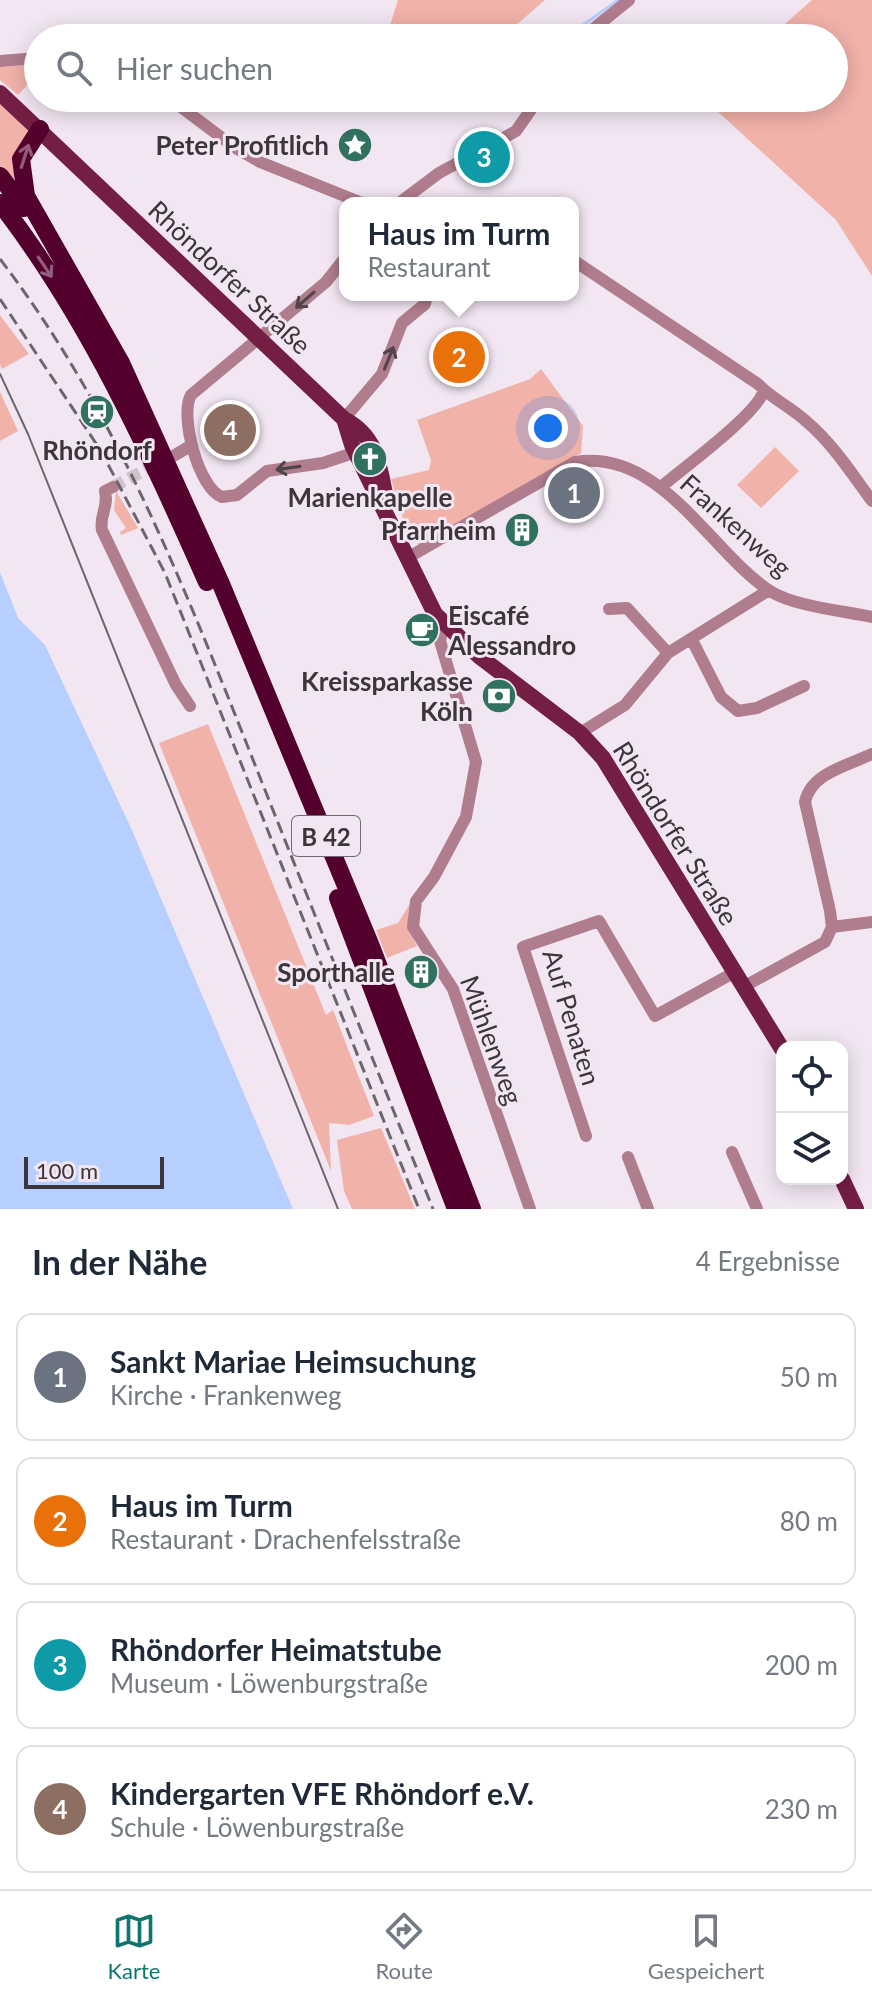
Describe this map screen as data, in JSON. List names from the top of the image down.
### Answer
{
  "streets": {
    "highway": ["B 42"],
    "main road": ["Rhöndorfer Straße"],
    "street": ["Frankenweg", "Auf Penaten", "Mühlenweg"]
  },
  "crossings": [
    ["Rhöndorfer Straße", "Frankenweg"],
    ["Rhöndorfer Straße", "B 42"],
    ["Rhöndorfer Straße", "Auf Penaten"],
    ["Rhöndorfer Straße", "Mühlenweg"]
  ],
  "places": {
    "place": ["Peter Profitlich"],
    "station": ["Rhöndorf"],
    "church": ["Marienkapelle"],
    "building": ["Pfarrheim", "Sporthalle"],
    "cafe": ["Eiscafé Alessandro"],
    "bank": ["Kreissparkasse Köln"]
  },
  "scale_bar": "100 m",
  "page": {
    "search": "Hier suchen",
    "pins": [
      "3",
      "2",
      "4",
      "1"
    ],
    "popup": ["Haus im Turm", "Restaurant"],
    "scale": "100 m",
    "heading": ["In der Nähe", "4 Ergebnisse"],
    "list": [
      {
        "mark": "1",
        "name": "Sankt Mariae Heimsuchung",
        "note": "Kirche · Frankenweg",
        "value": "50 m"
      },
      {
        "mark": "2",
        "name": "Haus im Turm",
        "note": "Restaurant · Drachenfelsstraße",
        "value": "80 m"
      },
      {
        "mark": "3",
        "name": "Rhöndorfer Heimatstube",
        "note": "Museum · Löwenburgstraße",
        "value": "200 m"
      },
      {
        "mark": "4",
        "name": "Kindergarten VFE Rhöndorf e.V.",
        "note": "Schule · Löwenburgstraße",
        "value": "230 m"
      }
    ],
    "nav": ["Karte", "Route", "Gespeichert"]
  }
}
